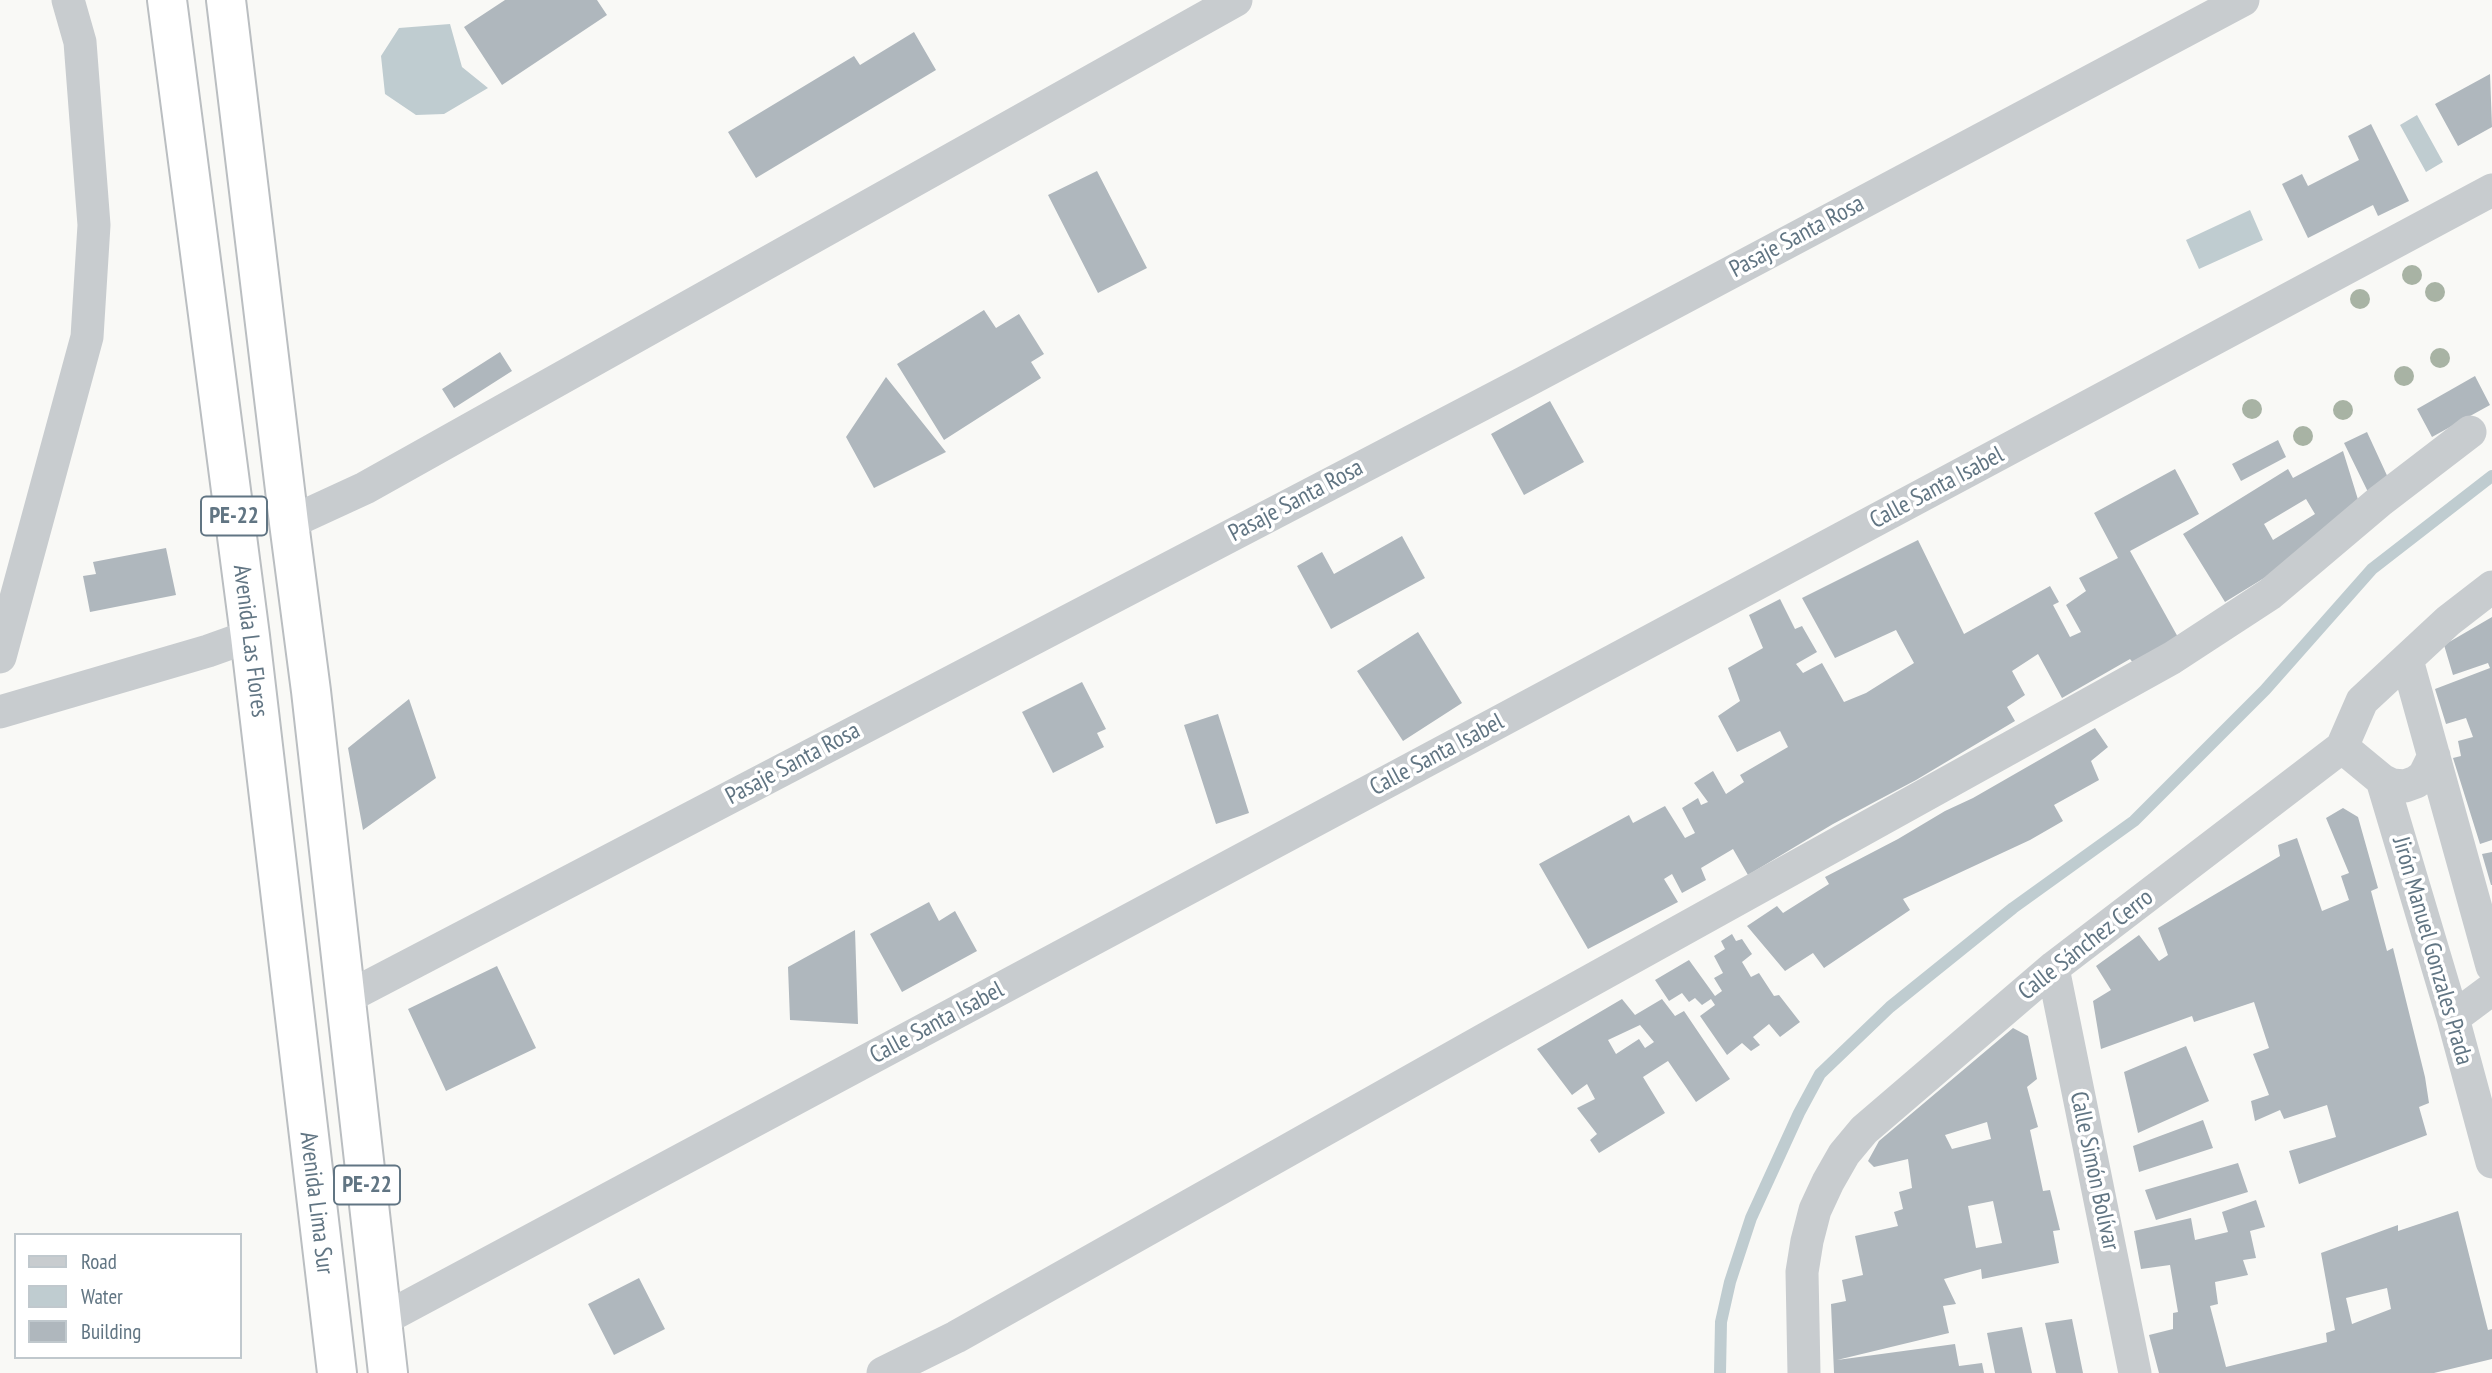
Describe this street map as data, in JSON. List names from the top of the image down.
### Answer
{
  "streets": {
    "highway": ["PE-22", "Avenida Las Flores", "Avenida Lima Sur"],
    "street": [
      "Pasaje Santa Rosa",
      "Calle Santa Isabel",
      "Calle Sánchez Cerro",
      "Jirón Manuel Gonzales Prada",
      "Calle Simón Bolívar"
    ]
  },
  "crossings": [
    ["Pasaje Santa Rosa", "PE-22"],
    ["Calle Santa Isabel", "PE-22"],
    ["Avenida Las Flores", "Avenida Lima Sur"],
    ["Calle Sánchez Cerro", "Calle Simón Bolívar"]
  ],
  "legend": ["Road", "Water", "Building"]
}
